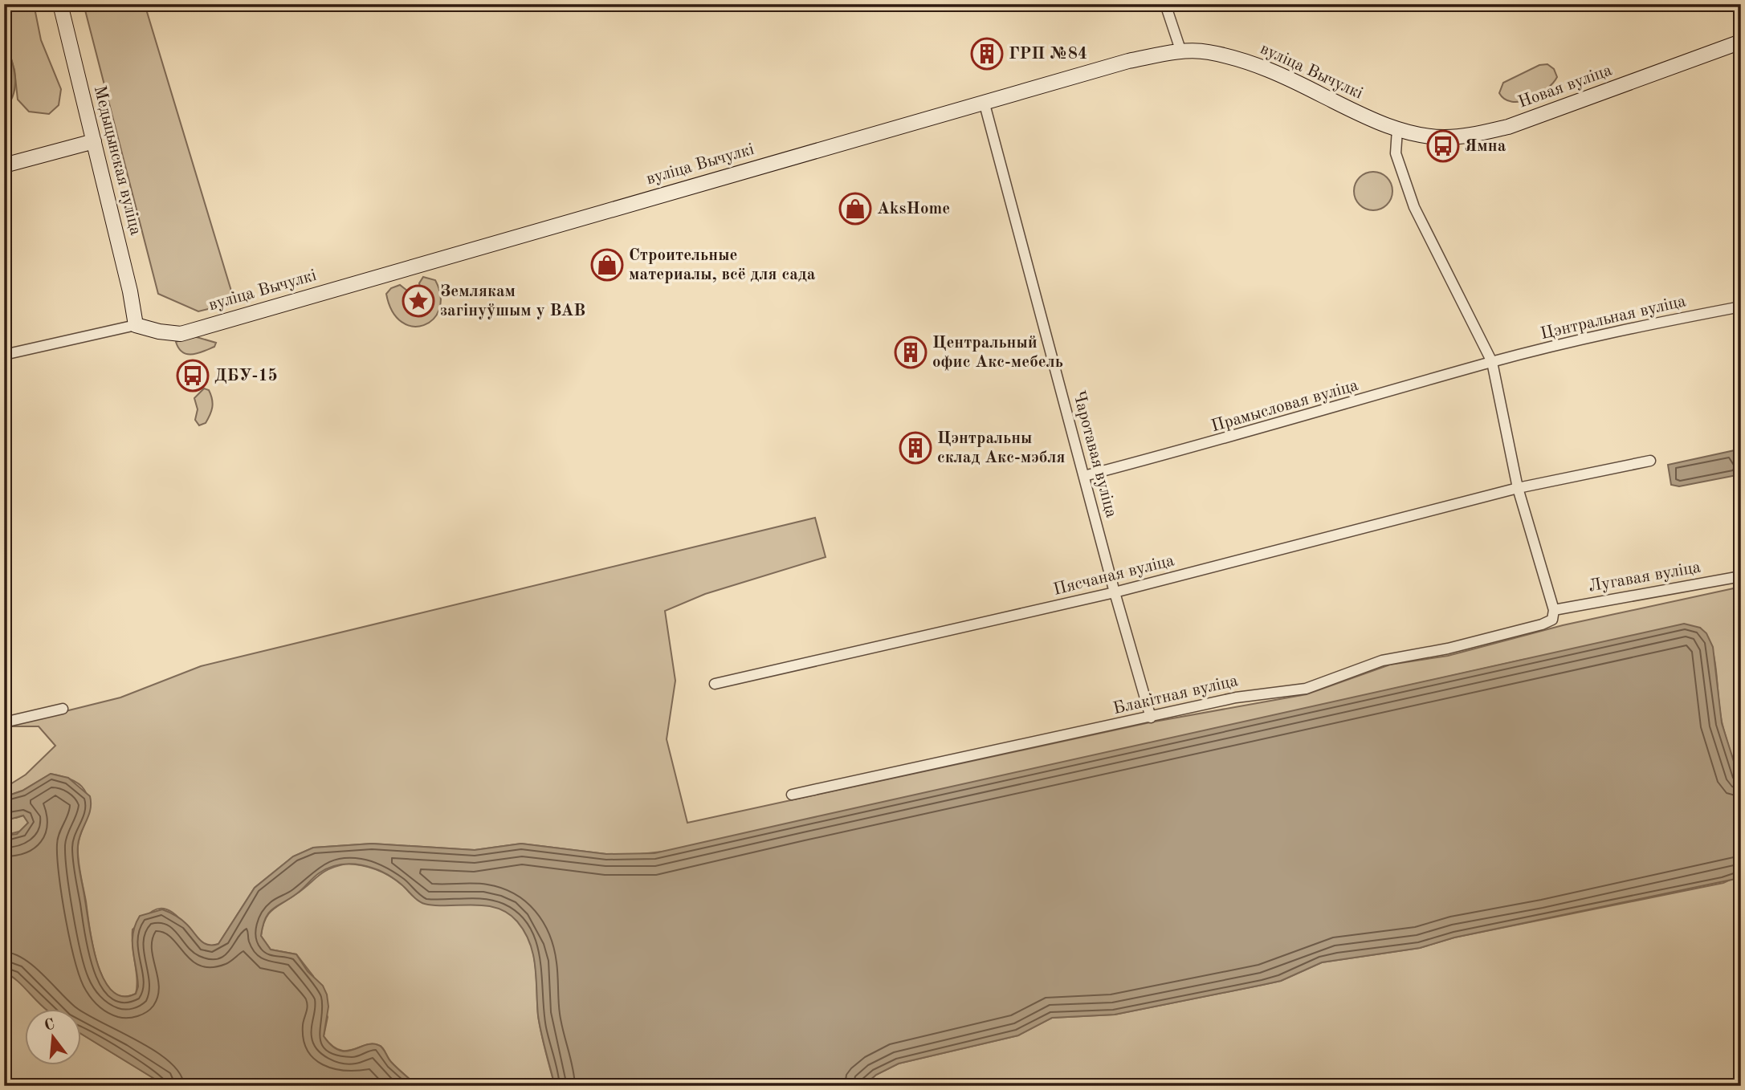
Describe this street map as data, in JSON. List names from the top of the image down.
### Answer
{
  "streets": {
    "street": [
      "вуліца Вычулкі",
      "Новая вуліца",
      "Медыцынская вуліца",
      "Цэнтральная вуліца",
      "Прамысловая вуліца",
      "Чаротавая вуліца",
      "Пясчаная вуліца",
      "Лугавая вуліца",
      "Блакітная вуліца"
    ]
  },
  "crossings": [
    ["вуліца Вычулкі", "Новая вуліца"],
    ["вуліца Вычулкі", "Медыцынская вуліца"],
    ["вуліца Вычулкі", "Чаротавая вуліца"],
    ["Цэнтральная вуліца", "Прамысловая вуліца"],
    ["Прамысловая вуліца", "Чаротавая вуліца"],
    ["Чаротавая вуліца", "Пясчаная вуліца"],
    ["Чаротавая вуліца", "Блакітная вуліца"],
    ["Лугавая вуліца", "Блакітная вуліца"]
  ],
  "places": {
    "building": ["ГРП №84", "Центральный офис Акс-мебель", "Цэнтральны склад Акс-мэбля"],
    "bus stop": ["Ямна", "ДБУ-15"],
    "shop": ["AksHome", "Строительные материалы, всё для сада"],
    "place": ["Землякам загінуўшым у ВАВ"]
  },
  "north": "top"
}
